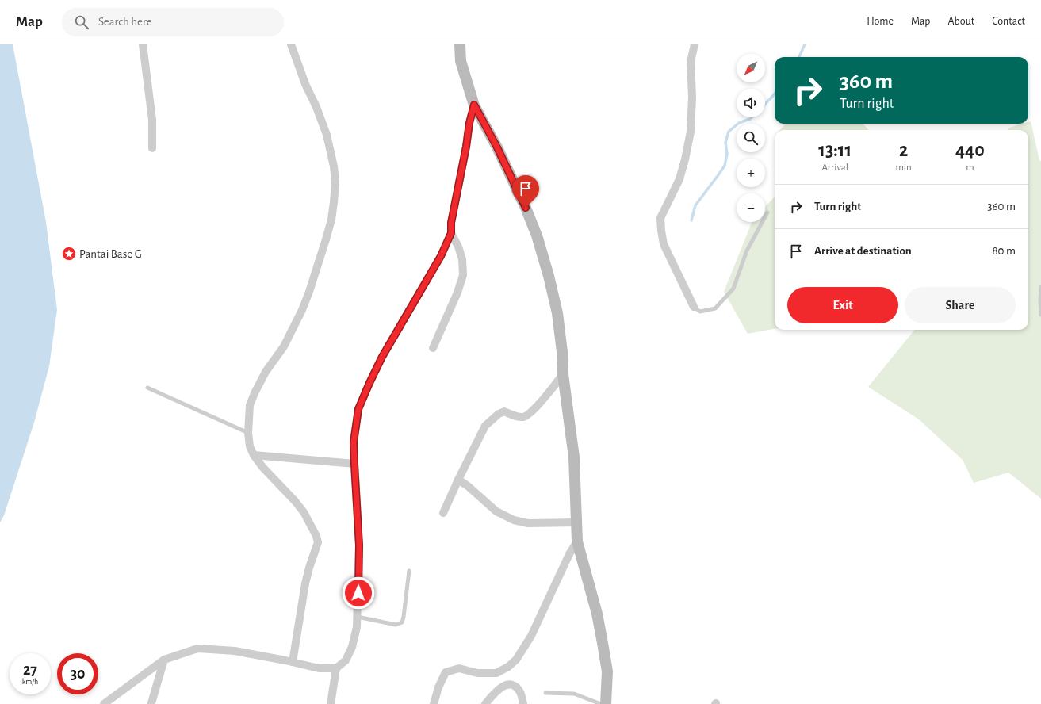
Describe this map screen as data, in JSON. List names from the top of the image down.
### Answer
{
  "places": {
    "place": ["Pantai Base G"]
  },
  "north": "bottom left",
  "page": {
    "header": "Map",
    "search": "Search here",
    "nav": [
      "Home",
      "Map",
      "About",
      "Contact"
    ],
    "map_buttons": ["+", "−"],
    "turn": ["360 m", "Turn right"],
    "eta": [
      "13:11",
      "Arrival",
      "2",
      "min",
      "440",
      "m"
    ],
    "list": [
      {
        "name": "Turn right",
        "value": "360 m"
      },
      {
        "name": "Arrive at destination",
        "value": "80 m"
      }
    ],
    "buttons": ["Exit", "Share"],
    "speed": "27 km/h",
    "limit": "30"
  }
}
